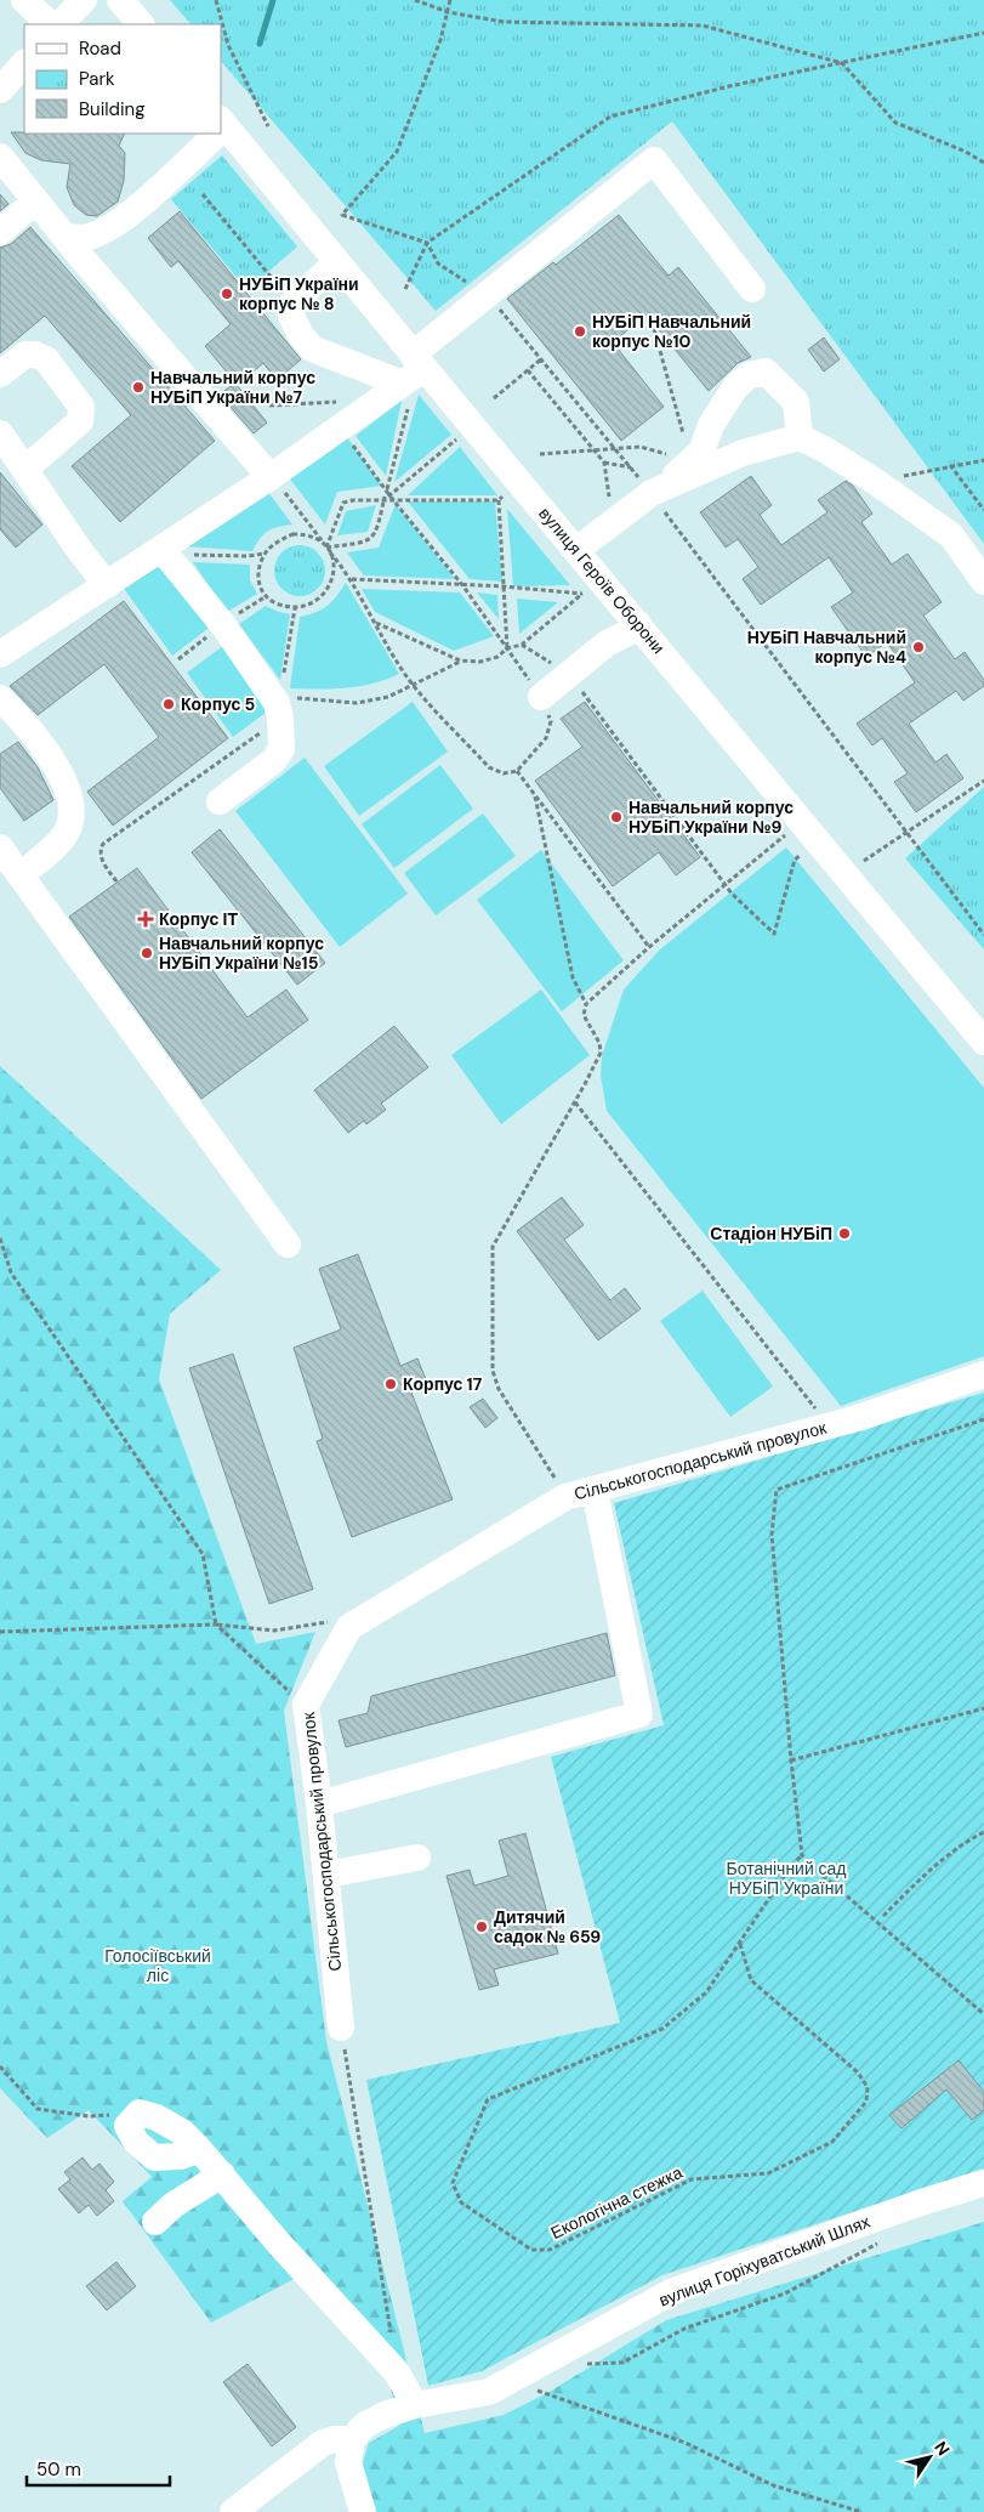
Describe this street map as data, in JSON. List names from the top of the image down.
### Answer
{
  "streets": {
    "street": ["вулиця Героїв Оборони", "Сільськогосподарський провулок", "вулиця Горіхуватський Шлях"],
    "path": ["Екологічна стежка"]
  },
  "parks": ["Ботанічний сад НУБіП України", "Голосіївський ліс"],
  "places": {
    "other": [
      "НУБіП України корпус № 8",
      "НУБіП Навчальний корпус №10",
      "Навчальний корпус НУБіП України №7",
      "НУБіП Навчальний корпус №4",
      "Корпус 5",
      "Навчальний корпус НУБіП України №9",
      "Навчальний корпус НУБіП України №15",
      "Стадіон НУБіП",
      "Корпус 17",
      "Дитячий садок № 659"
    ],
    "health": ["Корпус ІТ"]
  },
  "legend": ["Road", "Park", "Building"],
  "scale_bar": "50 m",
  "north": "top right"
}
